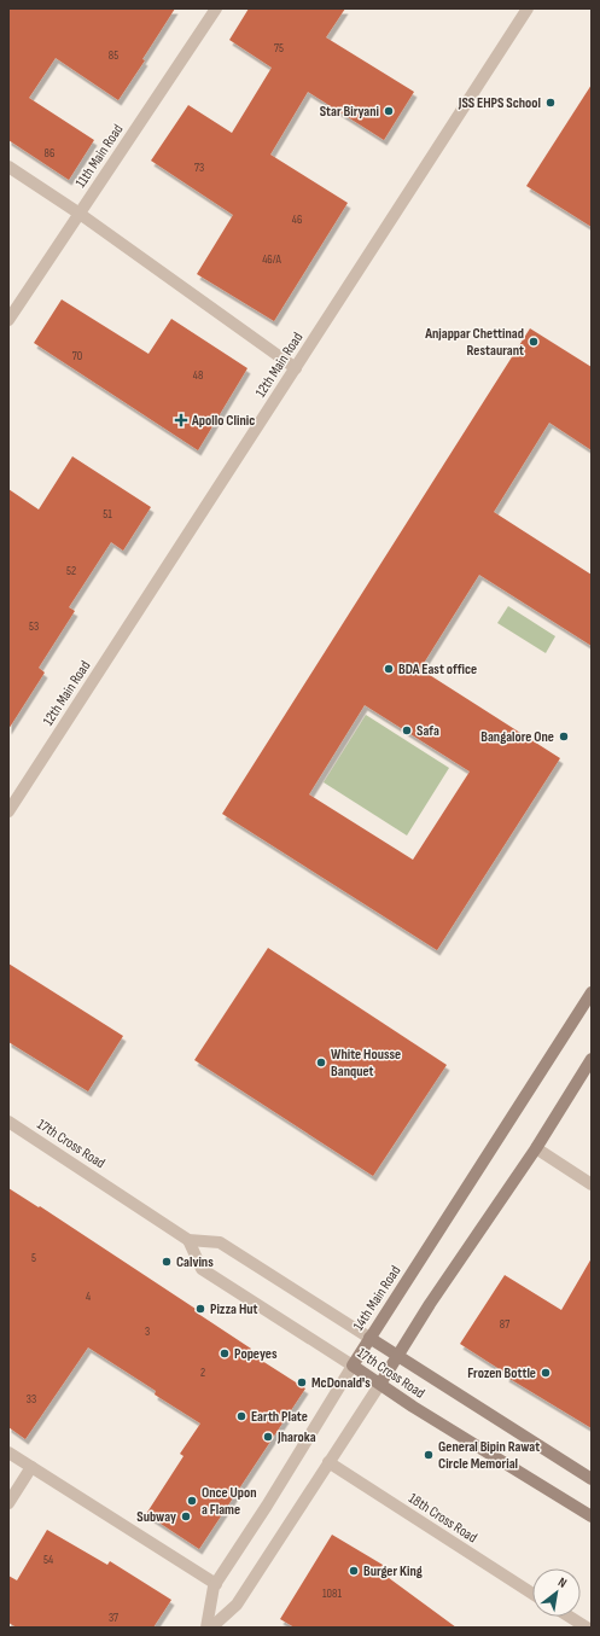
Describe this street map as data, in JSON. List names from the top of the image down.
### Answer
{
  "streets": {
    "main road": ["17th Cross Road", "14th Main Road"],
    "street": ["11th Main Road", "12th Main Road", "18th Cross Road"]
  },
  "crossings": [
    ["17th Cross Road", "14th Main Road"]
  ],
  "places": {
    "other": [
      "JSS EHPS School",
      "Star Biryani",
      "Anjappar Chettinad Restaurant",
      "BDA East office",
      "Safa",
      "Bangalore One",
      "White Housse Banquet",
      "Calvins",
      "Pizza Hut",
      "Popeyes",
      "Frozen Bottle",
      "McDonald's",
      "Earth Plate",
      "Jharoka",
      "General Bipin Rawat Circle Memorial",
      "Once Upon a Flame",
      "Subway",
      "Burger King"
    ],
    "health": ["Apollo Clinic"]
  },
  "house_numbers": [
    "75",
    "85",
    "86",
    "73",
    "46",
    "46/A",
    "70",
    "48",
    "51",
    "52",
    "53",
    "5",
    "4",
    "87",
    "3",
    "2",
    "33",
    "54",
    "1081",
    "37"
  ],
  "north": "top right"
}
